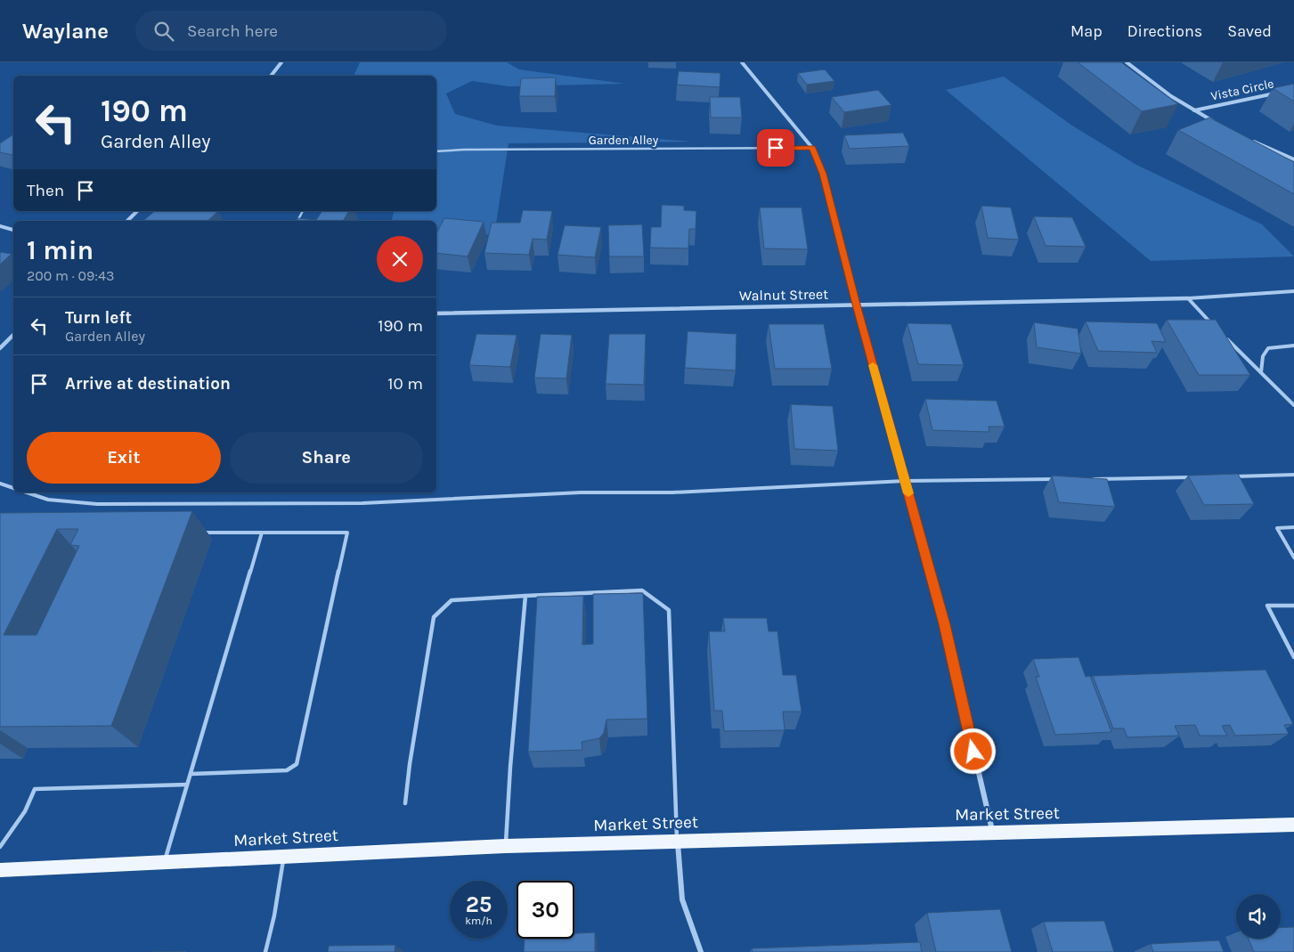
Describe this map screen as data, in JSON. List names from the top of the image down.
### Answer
{
  "streets": {
    "main road": ["Market Street"],
    "street": ["Vista Circle", "Walnut Street"],
    "lane": ["Garden Alley"]
  },
  "page": {
    "header": "Waylane",
    "search": "Search here",
    "nav": ["Map", "Directions", "Saved"],
    "turn": ["190 m", "Garden Alley"],
    "then": "Then",
    "heading": ["1 min", "200 m · 09:43"],
    "list": [
      {
        "name": "Turn left",
        "note": "Garden Alley",
        "value": "190 m"
      },
      {
        "name": "Arrive at destination",
        "value": "10 m"
      }
    ],
    "buttons": ["Exit", "Share"],
    "speed": "25 km/h",
    "limit": "30"
  }
}
